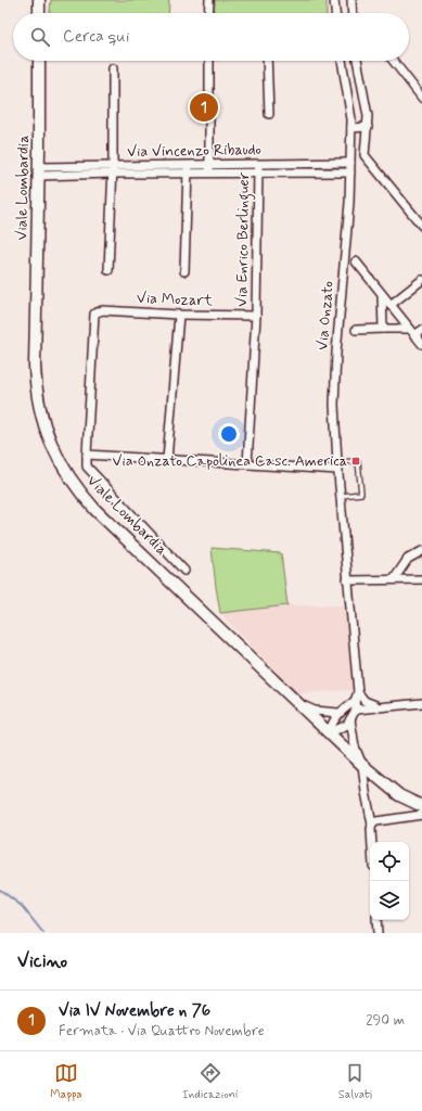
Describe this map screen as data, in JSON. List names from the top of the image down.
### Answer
{
  "streets": {
    "street": [
      "Via Vincenzo Ribaudo",
      "Viale Lombardia",
      "Via Enrico Berlinguer",
      "Via Mozart",
      "Via Onzato"
    ]
  },
  "crossings": [
    ["Via Vincenzo Ribaudo", "Viale Lombardia"],
    ["Via Vincenzo Ribaudo", "Via Enrico Berlinguer"],
    ["Via Vincenzo Ribaudo", "Via Onzato"],
    ["Via Enrico Berlinguer", "Via Mozart"]
  ],
  "places": {
    "transit": ["Via Onzato Capolinea Casc. America"]
  },
  "page": {
    "search": "Cerca qui",
    "pins": "1",
    "heading": "Vicino",
    "list": [
      {
        "mark": "1",
        "name": "Via IV Novembre n 76",
        "note": "Fermata · Via Quattro Novembre",
        "value": "290 m"
      }
    ],
    "nav": ["Mappa", "Indicazioni", "Salvati"]
  }
}
